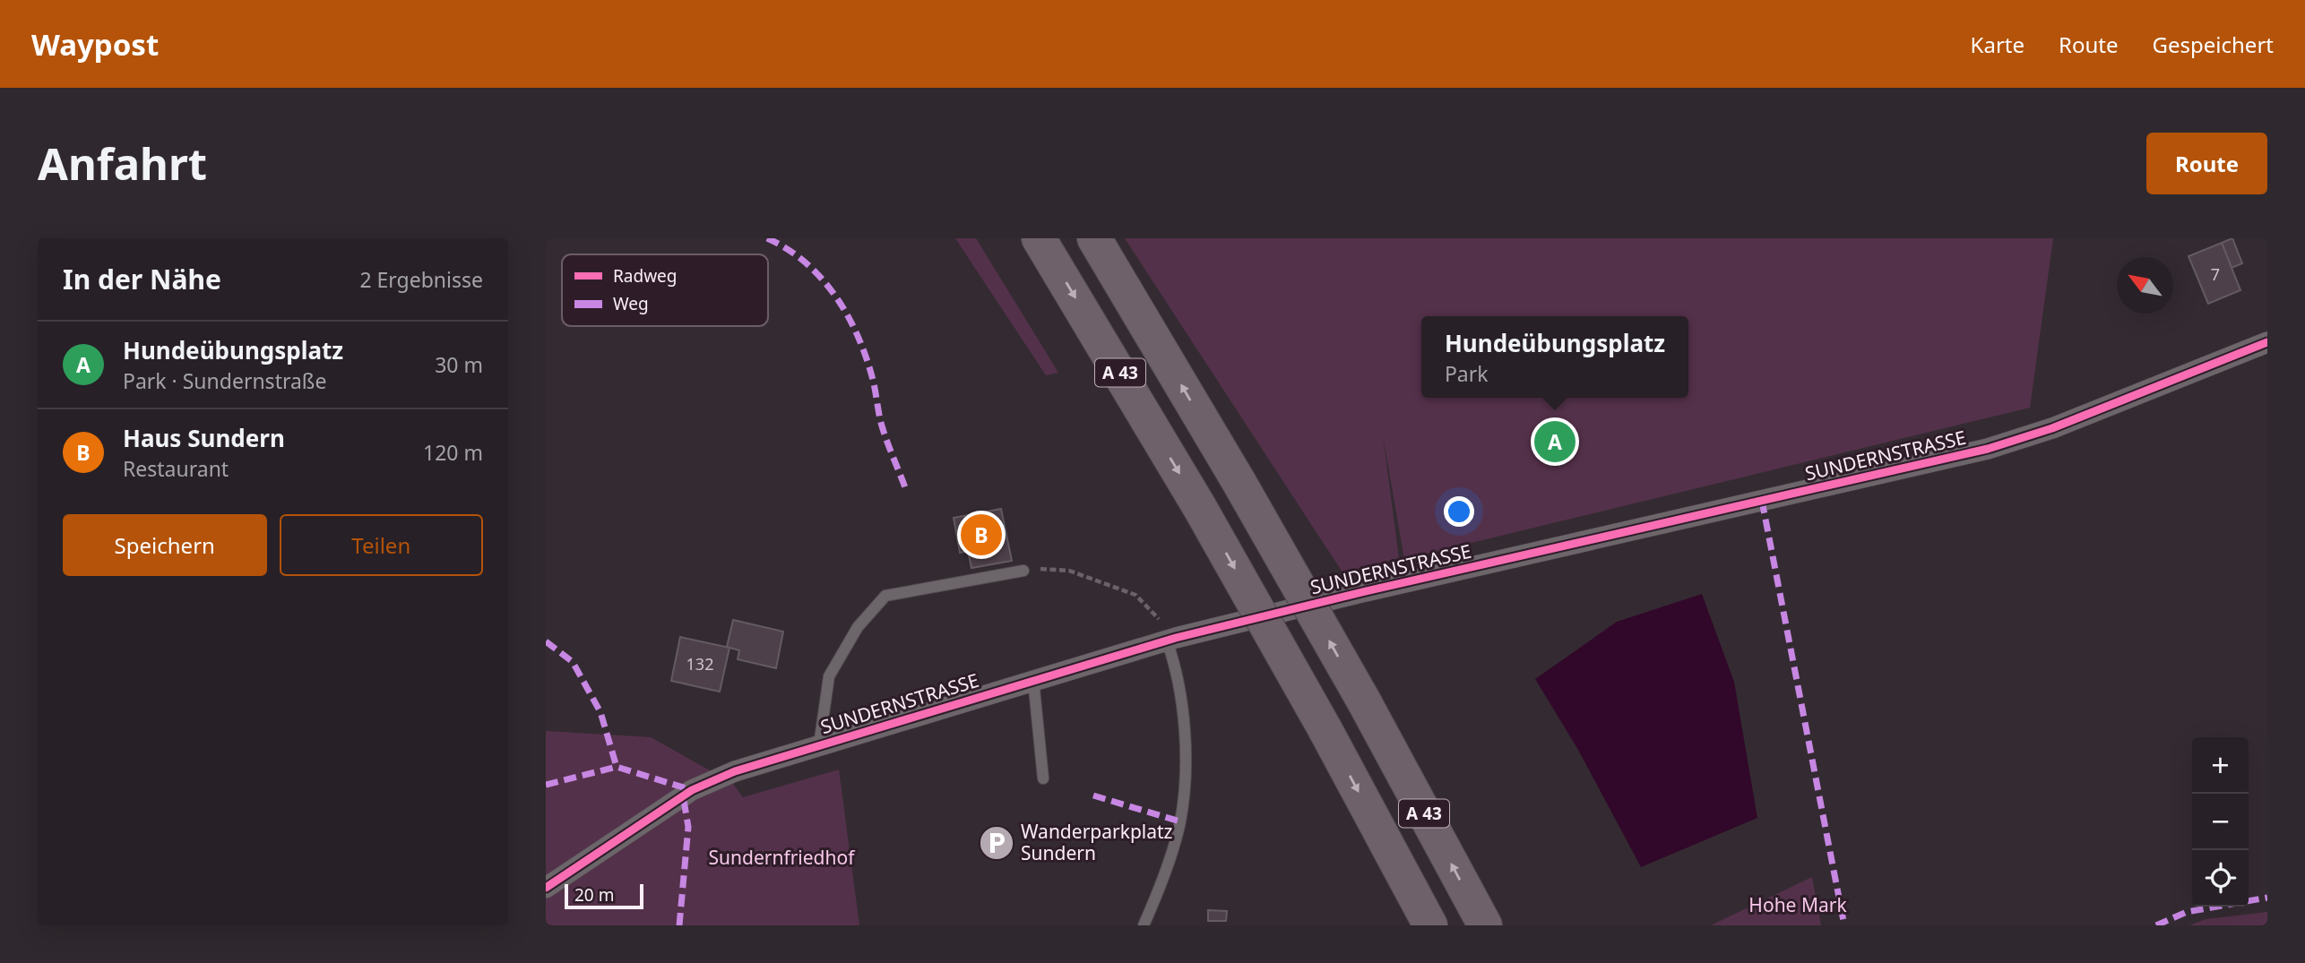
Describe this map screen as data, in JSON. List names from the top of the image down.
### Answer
{
  "streets": {
    "highway": ["A 43"],
    "street": ["SUNDERNSTRASSE"]
  },
  "parks": ["Sundernfriedhof", "Hohe Mark"],
  "places": {
    "parking": ["Wanderparkplatz Sundern"]
  },
  "house_numbers": ["7", "132"],
  "legend": ["Radweg", "Weg"],
  "scale_bar": "20 m",
  "north": "top left",
  "page": {
    "header": "Waypost",
    "nav": ["Karte", "Route", "Gespeichert"],
    "buttons": [
      "Route",
      ["Speichern", "Teilen"]
    ],
    "title": "Anfahrt",
    "heading": ["In der Nähe", "2 Ergebnisse"],
    "popup": ["Hundeübungsplatz", "Park"],
    "list": [
      {
        "mark": "A",
        "name": "Hundeübungsplatz",
        "note": "Park · Sundernstraße",
        "value": "30 m"
      },
      {
        "mark": "B",
        "name": "Haus Sundern",
        "note": "Restaurant",
        "value": "120 m"
      }
    ],
    "pins": ["A", "B"],
    "map_buttons": ["+", "−"],
    "scale": "20 m"
  }
}
